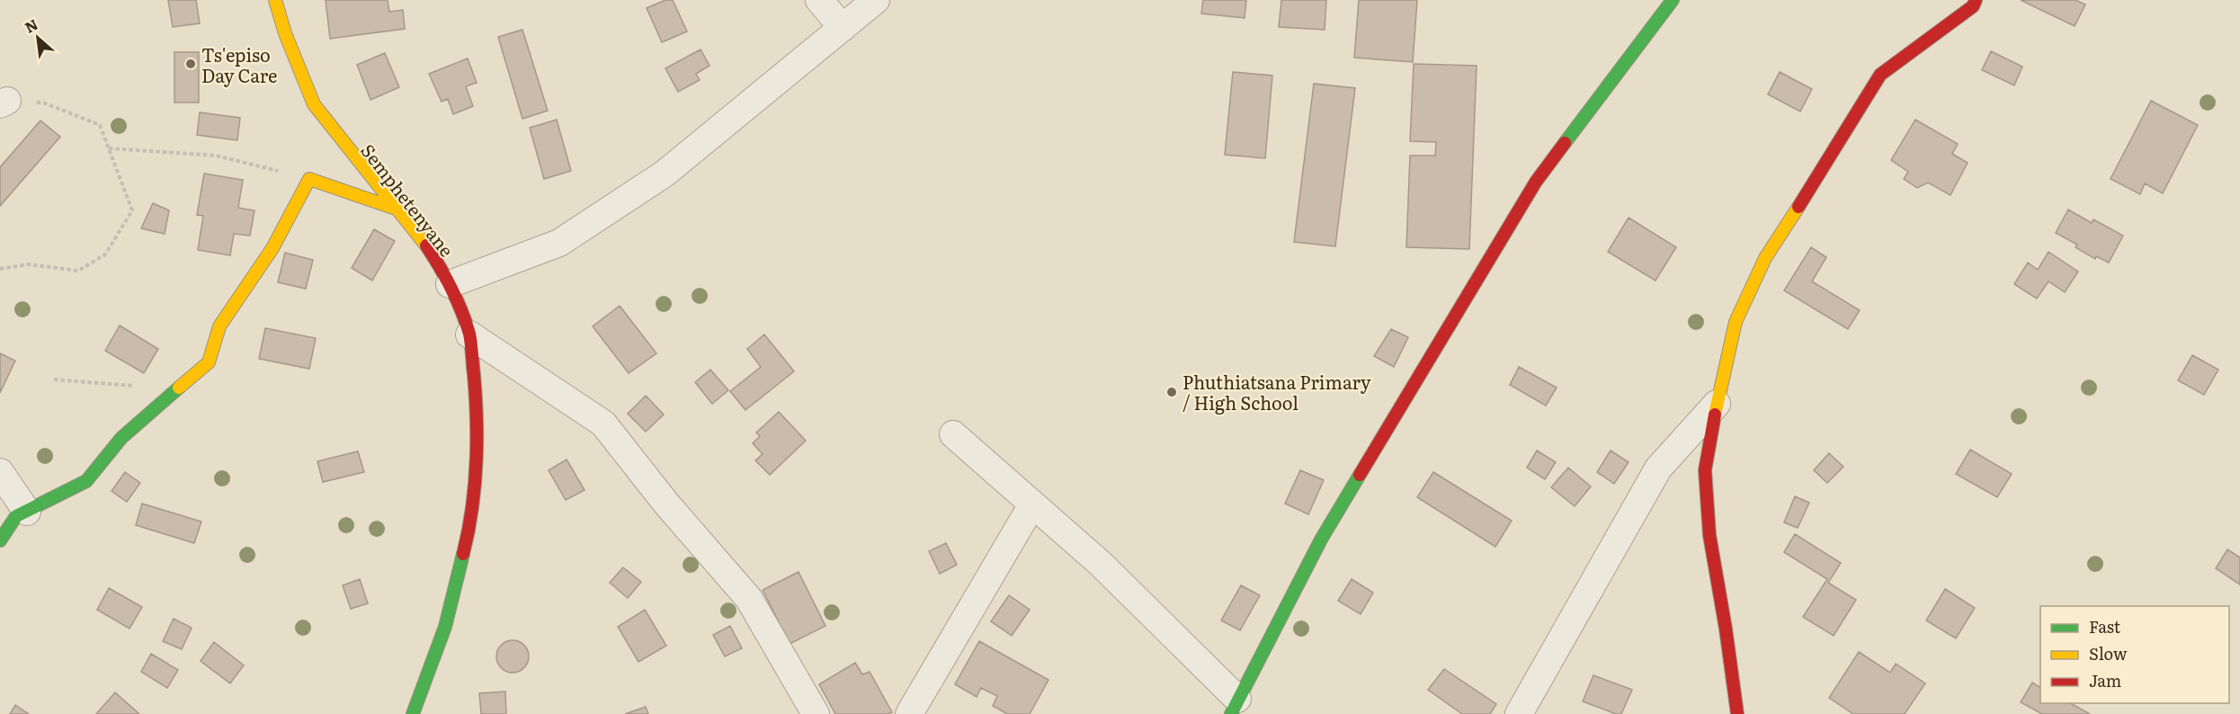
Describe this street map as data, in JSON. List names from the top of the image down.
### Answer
{
  "streets": {
    "street": ["Semphetenyane"]
  },
  "places": ["Ts'episo Day Care", "Phuthiatsana Primary / High School"],
  "legend": ["Fast", "Slow", "Jam"],
  "north": "top left"
}
